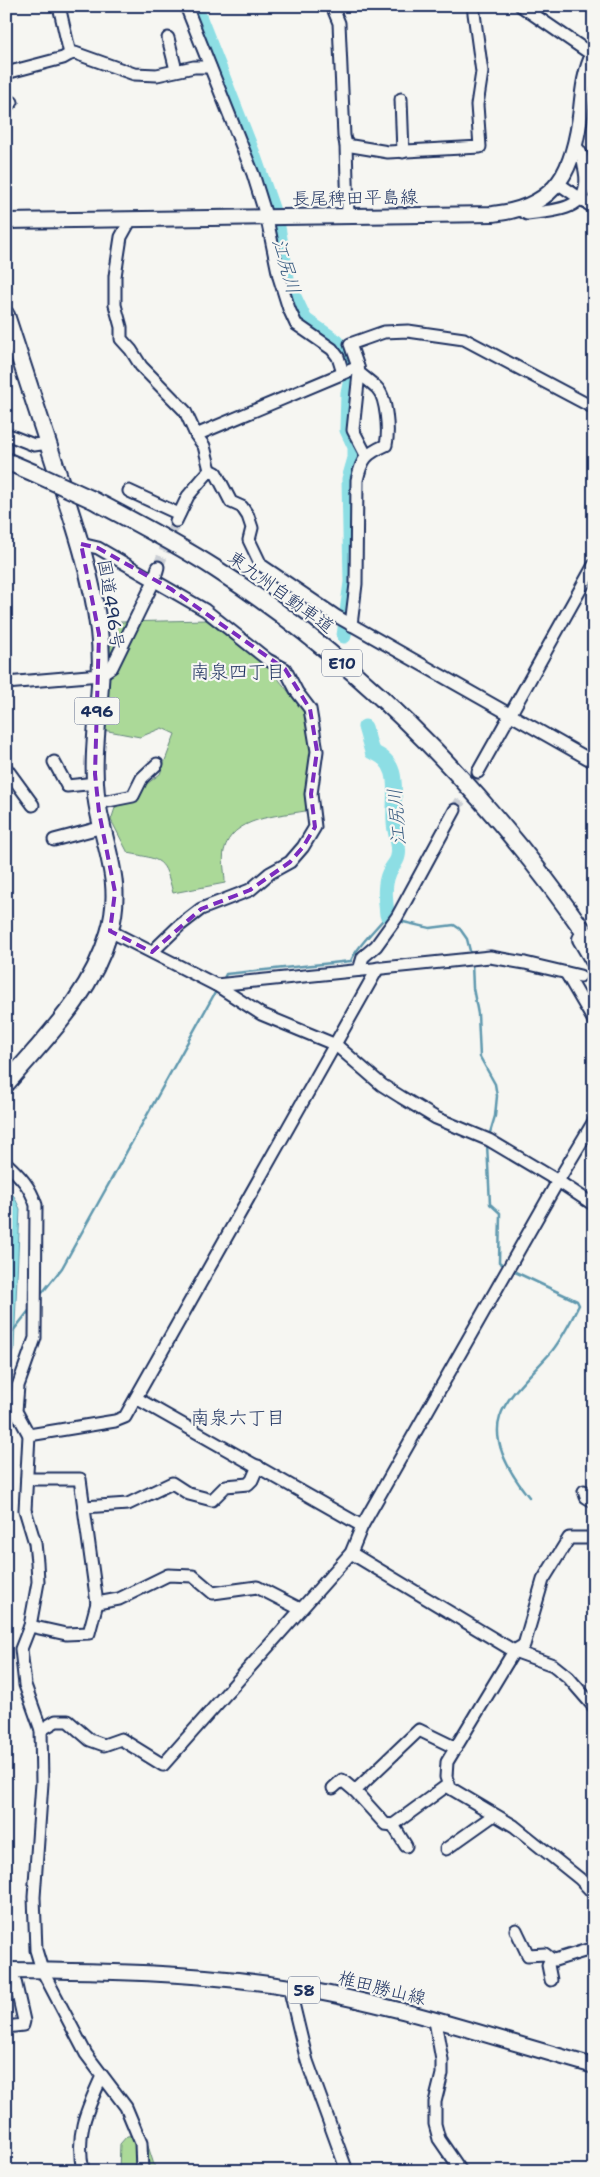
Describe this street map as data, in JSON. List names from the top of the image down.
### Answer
{
  "streets": {
    "highway": [
      "東九州自動車道",
      "国道496号",
      "E10",
      "496"
    ],
    "main road": ["長尾稗田平島線", "椎田勝山線", "58"]
  },
  "districts": ["南泉四丁目", "南泉六丁目"],
  "water": ["江尻川"]
}
